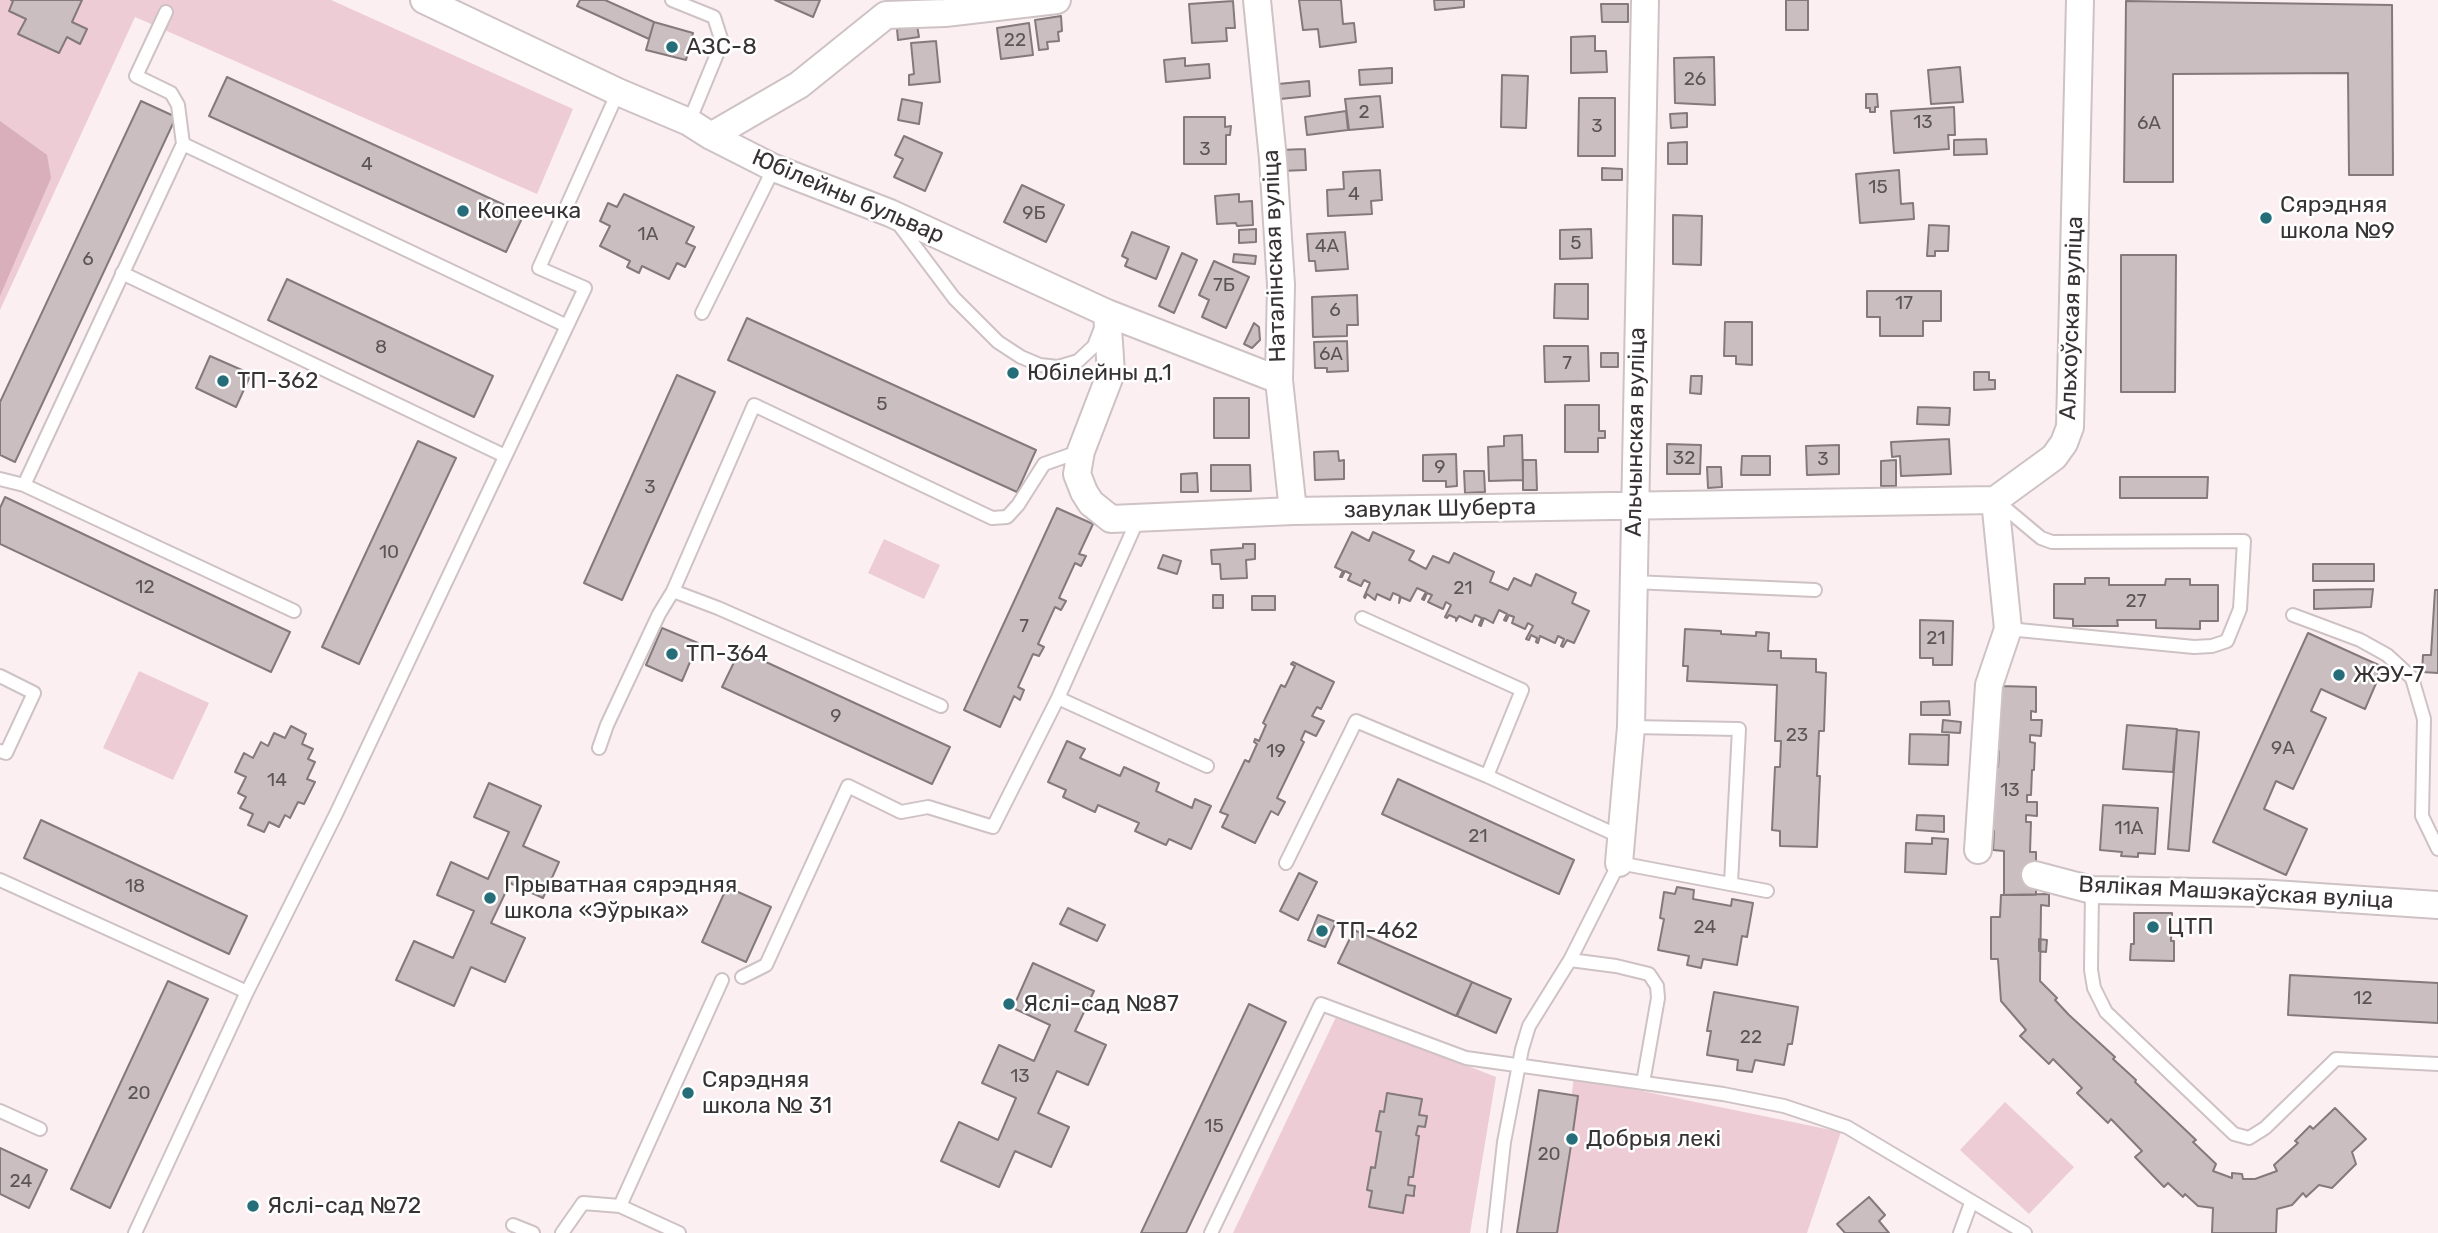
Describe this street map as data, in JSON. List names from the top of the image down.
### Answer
{
  "streets": {
    "street": [
      "Юбілейны бульвар",
      "Наталінская вуліца",
      "Альхоўская вуліца",
      "Альчынская вуліца",
      "завулак Шуберта",
      "Вялікая Машэкаўская вуліца"
    ]
  },
  "crossings": [
    ["Юбілейны бульвар", "Наталінская вуліца"],
    ["Юбілейны бульвар", "завулак Шуберта"],
    ["Наталінская вуліца", "завулак Шуберта"],
    ["Альхоўская вуліца", "завулак Шуберта"],
    ["Альчынская вуліца", "завулак Шуберта"]
  ],
  "places": [
    "АЗС-8",
    "Копеечка",
    "Сярэдняя школа №9",
    "Юбілейны д.1",
    "ТП-362",
    "ТП-364",
    "ЖЭУ-7",
    "Прыватная сярэдняя школа «Эўрыка»",
    "ЦТП",
    "ТП-462",
    "Яслі-сад №87",
    "Сярэдняя школа № 31",
    "Добрыя лекі",
    "Яслі-сад №72"
  ],
  "house_numbers": [
    "22",
    "26",
    "2",
    "13",
    "6А",
    "3",
    "3",
    "4",
    "15",
    "4",
    "9Б",
    "1А",
    "5",
    "4А",
    "6",
    "7Б",
    "17",
    "6",
    "8",
    "6А",
    "7",
    "5",
    "32",
    "3",
    "9",
    "3",
    "10",
    "12",
    "21",
    "27",
    "7",
    "21",
    "9",
    "23",
    "9А",
    "19",
    "14",
    "13",
    "11А",
    "21",
    "18",
    "24",
    "12",
    "22",
    "13",
    "20",
    "15",
    "20",
    "24"
  ]
}
